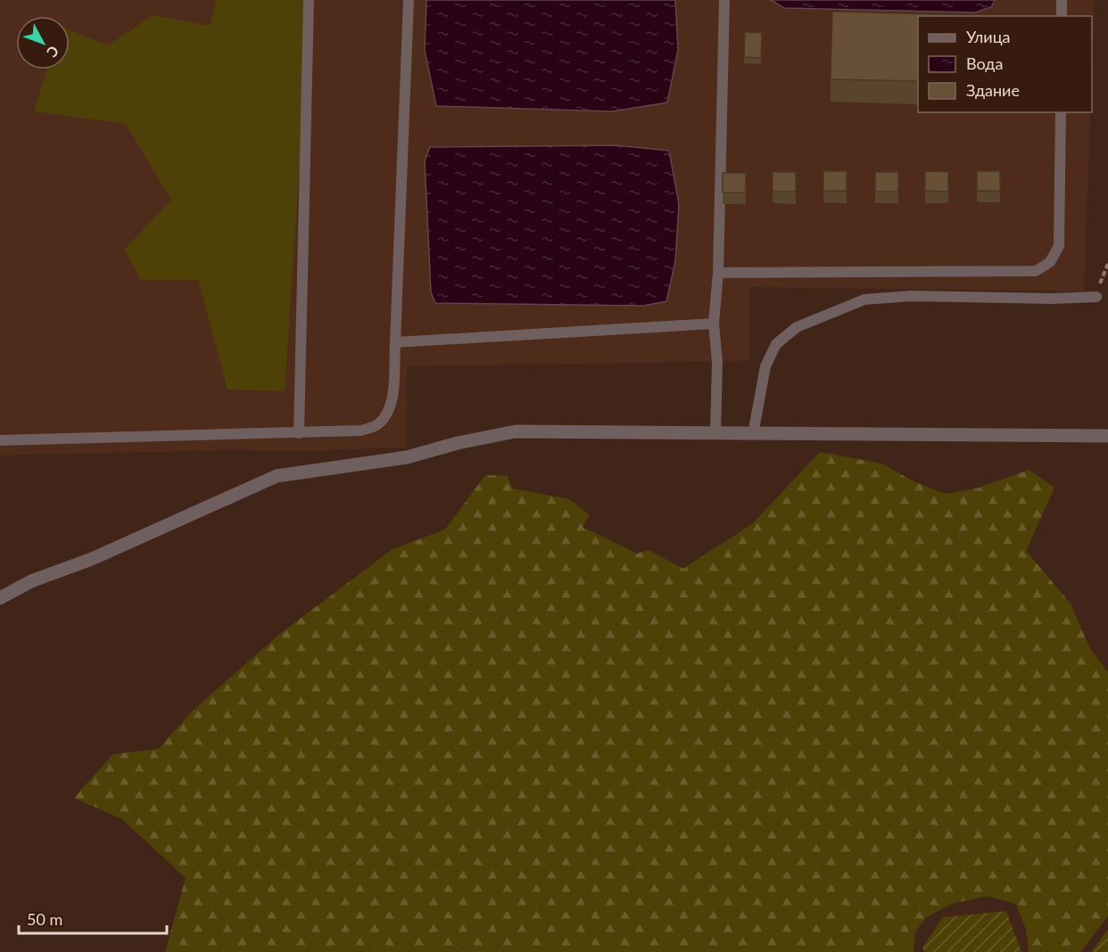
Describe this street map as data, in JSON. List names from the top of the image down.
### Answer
{
  "legend": ["Улица", "Вода", "Здание"],
  "scale_bar": "50 m",
  "north": "bottom right"
}
